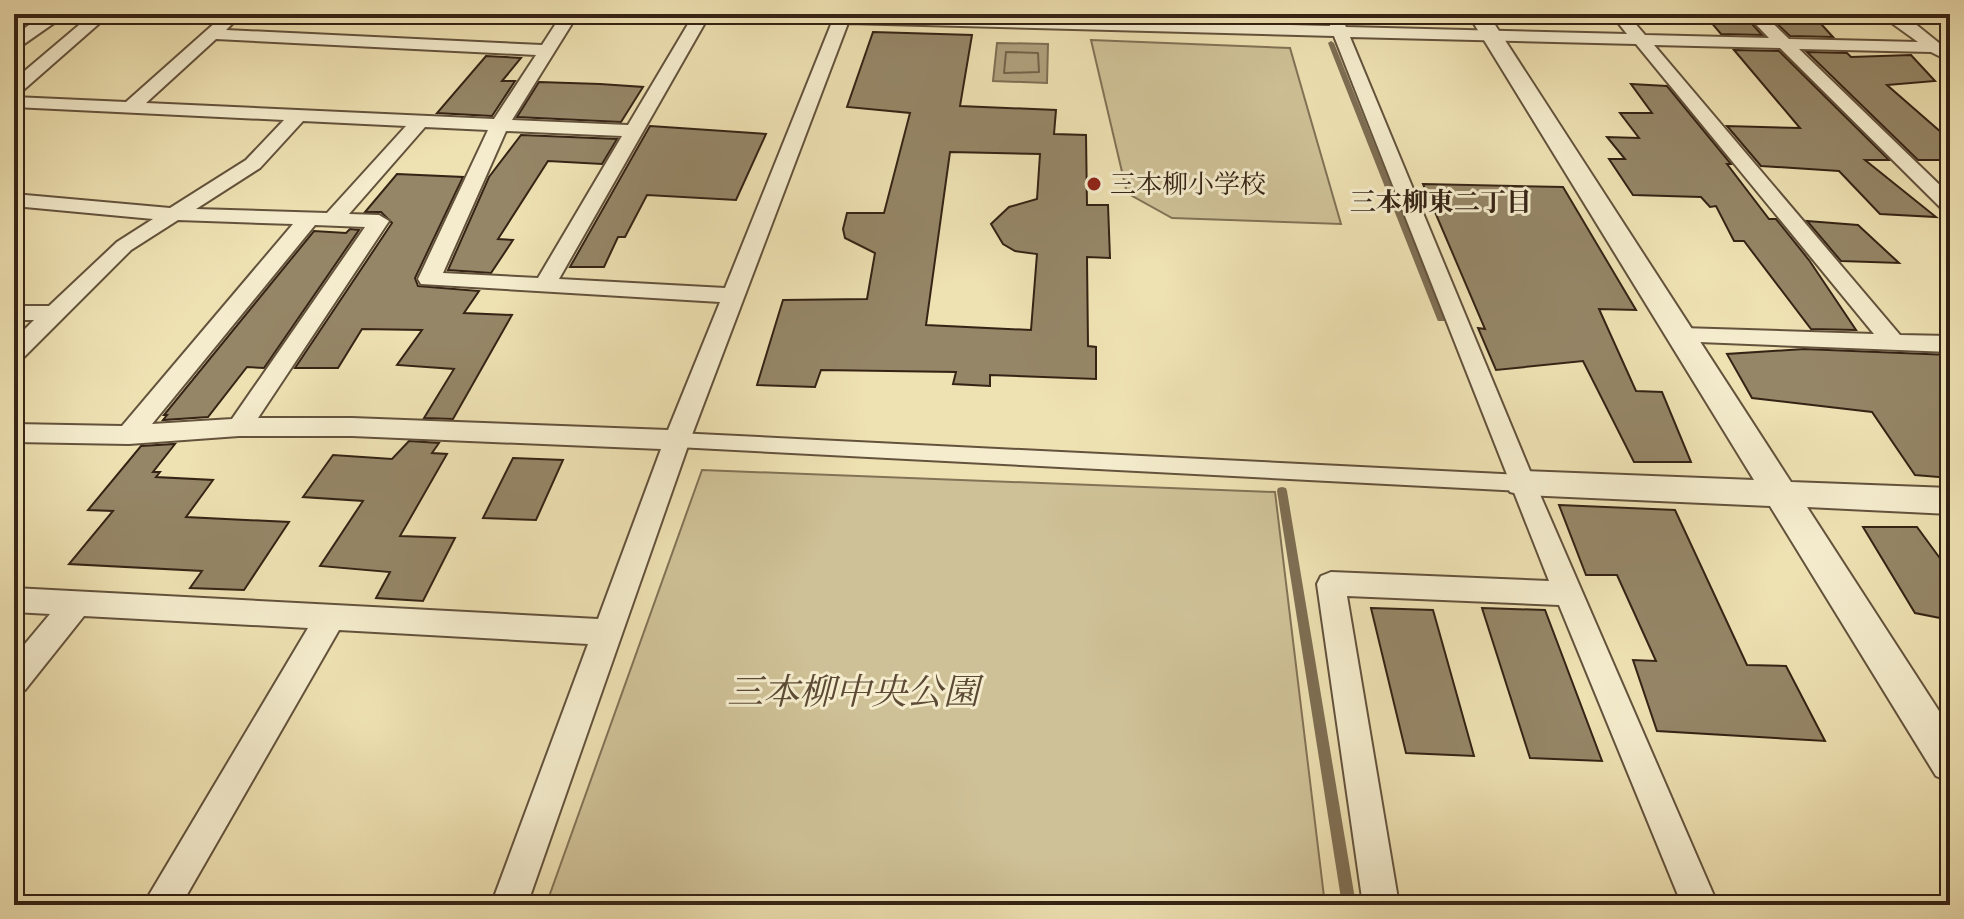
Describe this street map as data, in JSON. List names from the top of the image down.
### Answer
{
  "districts": ["三本柳東二丁目"],
  "parks": ["三本柳中央公園"],
  "places": ["三本柳小学校"]
}
